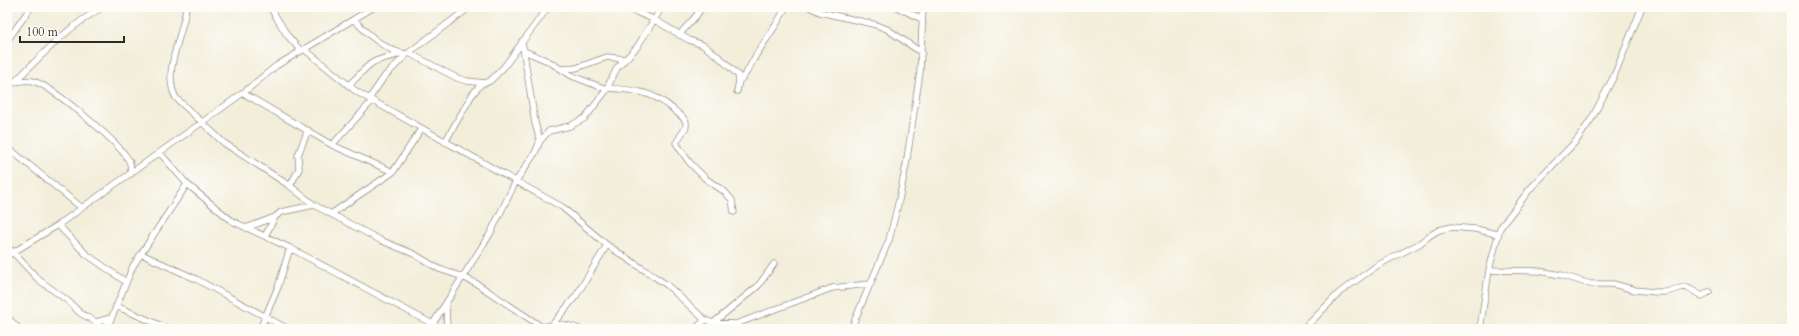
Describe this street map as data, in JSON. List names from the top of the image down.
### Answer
{
  "scale_bar": "100 m"
}
